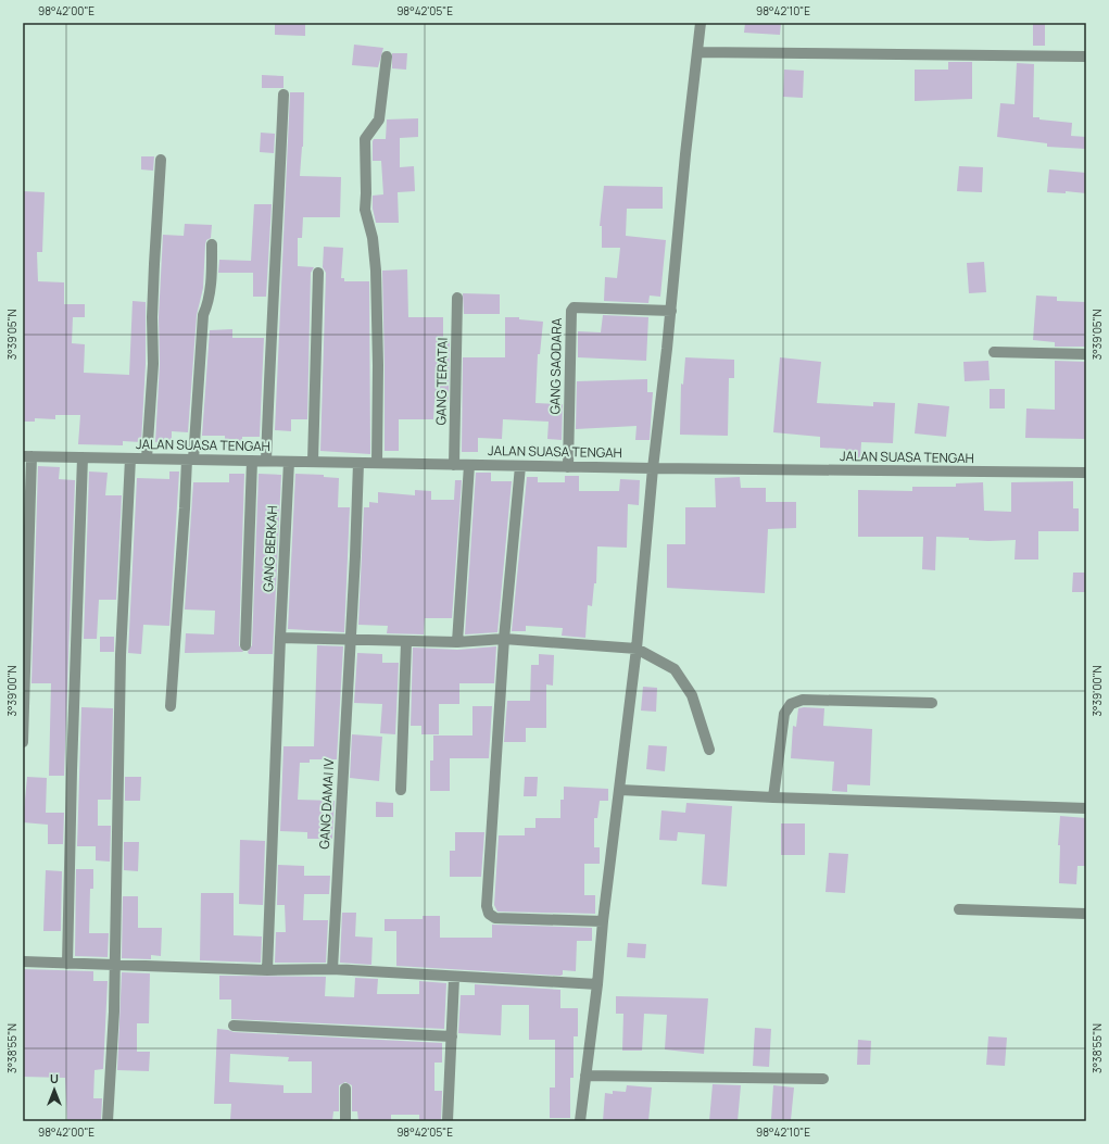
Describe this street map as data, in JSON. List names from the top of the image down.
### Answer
{
  "streets": {
    "street": [
      "GANG SAODARA",
      "GANG TERATAI",
      "JALAN SUASA TENGAH",
      "GANG BERKAH",
      "GANG DAMAI IV"
    ]
  },
  "crossings": [
    ["GANG SAODARA", "JALAN SUASA TENGAH"],
    ["GANG TERATAI", "JALAN SUASA TENGAH"],
    ["JALAN SUASA TENGAH", "GANG BERKAH"],
    ["JALAN SUASA TENGAH", "GANG DAMAI IV"]
  ],
  "north": "top",
  "coordinates": [
    "98°42'00\"E",
    "98°42'05\"E",
    "98°42'10\"E",
    "3°39'05\"N",
    "3°39'00\"N",
    "3°38'55\"N"
  ]
}
